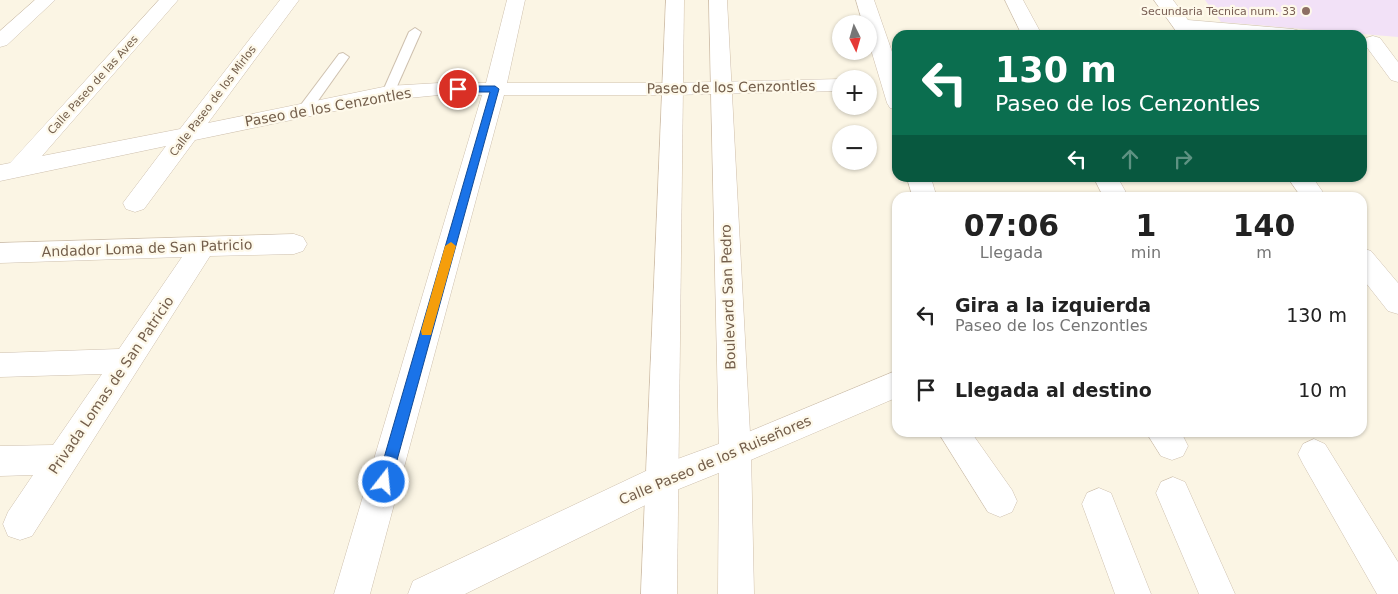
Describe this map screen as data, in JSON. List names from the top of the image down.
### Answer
{
  "streets": {
    "street": [
      "Calle Paseo de las Aves",
      "Paseo de los Cenzontles",
      "Calle Paseo de los Mirlos",
      "Andador Loma de San Patricio",
      "Boulevard San Pedro",
      "Privada Lomas de San Patricio",
      "Calle Paseo de los Ruiseñores"
    ]
  },
  "crossings": [
    ["Calle Paseo de las Aves", "Paseo de los Cenzontles"],
    ["Paseo de los Cenzontles", "Calle Paseo de los Mirlos"],
    ["Paseo de los Cenzontles", "Boulevard San Pedro"],
    ["Andador Loma de San Patricio", "Privada Lomas de San Patricio"],
    ["Boulevard San Pedro", "Calle Paseo de los Ruiseñores"]
  ],
  "places": ["Secundaria Tecnica num. 33"],
  "north": "bottom",
  "page": {
    "map_buttons": ["+", "−"],
    "turn": ["130 m", "Paseo de los Cenzontles"],
    "eta": [
      "07:06",
      "Llegada",
      "1",
      "min",
      "140",
      "m"
    ],
    "list": [
      {
        "name": "Gira a la izquierda",
        "note": "Paseo de los Cenzontles",
        "value": "130 m"
      },
      {
        "name": "Llegada al destino",
        "value": "10 m"
      }
    ]
  }
}
